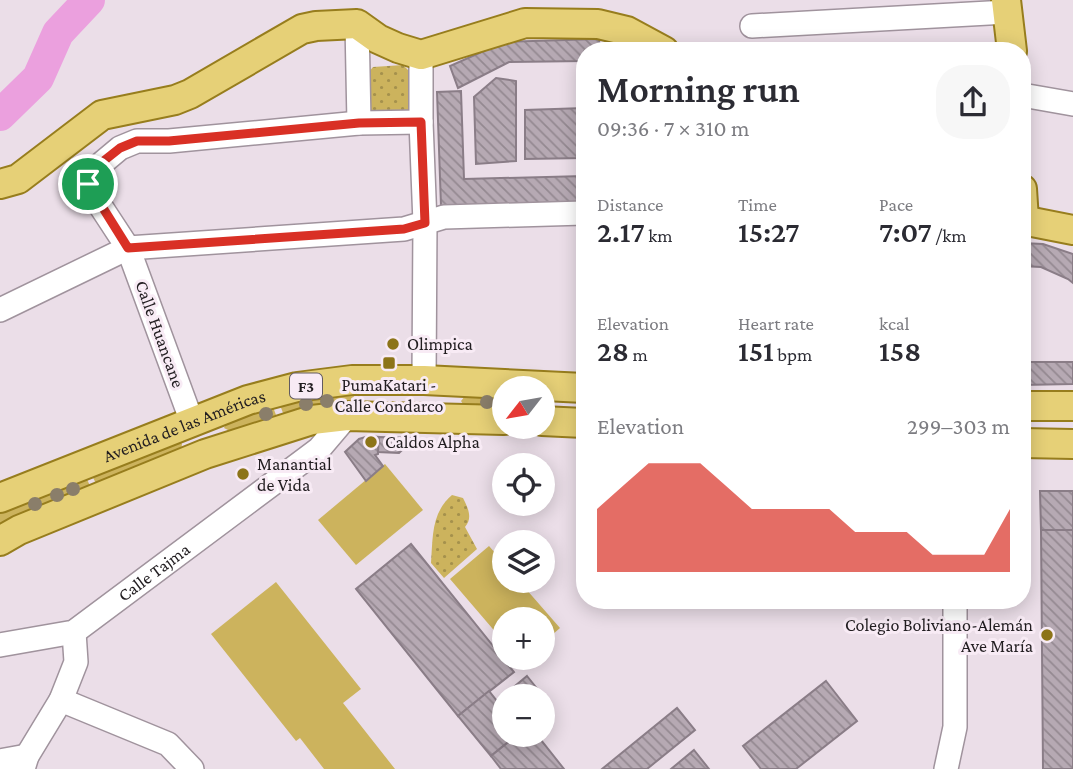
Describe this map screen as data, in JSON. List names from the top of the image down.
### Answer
{
  "streets": {
    "main road": ["F3", "Avenida de las Américas"],
    "street": ["Calle Huancane", "Calle Tajma"]
  },
  "crossings": [
    ["Calle Huancane", "Avenida de las Américas"],
    ["Avenida de las Américas", "Calle Tajma"]
  ],
  "places": {
    "other": [
      "Olimpica",
      "Caldos Alpha",
      "Manantial de Vida",
      "Colegio Boliviano-Alemán Ave María"
    ],
    "transit": ["PumaKatari - Calle Condarco"]
  },
  "north": "bottom left",
  "page": {
    "heading": ["Morning run", "09:36 · 7 × 310 m"],
    "stats": [
      ["Distance", "2.17 km"],
      ["Time", "15:27"],
      ["Pace", "7:07 /km"],
      ["Elevation", "28 m"],
      ["Heart rate", "151 bpm"],
      ["kcal", "158"]
    ],
    "map_buttons": ["+", "−"],
    "chart": ["Elevation", "299–303 m"]
  }
}
